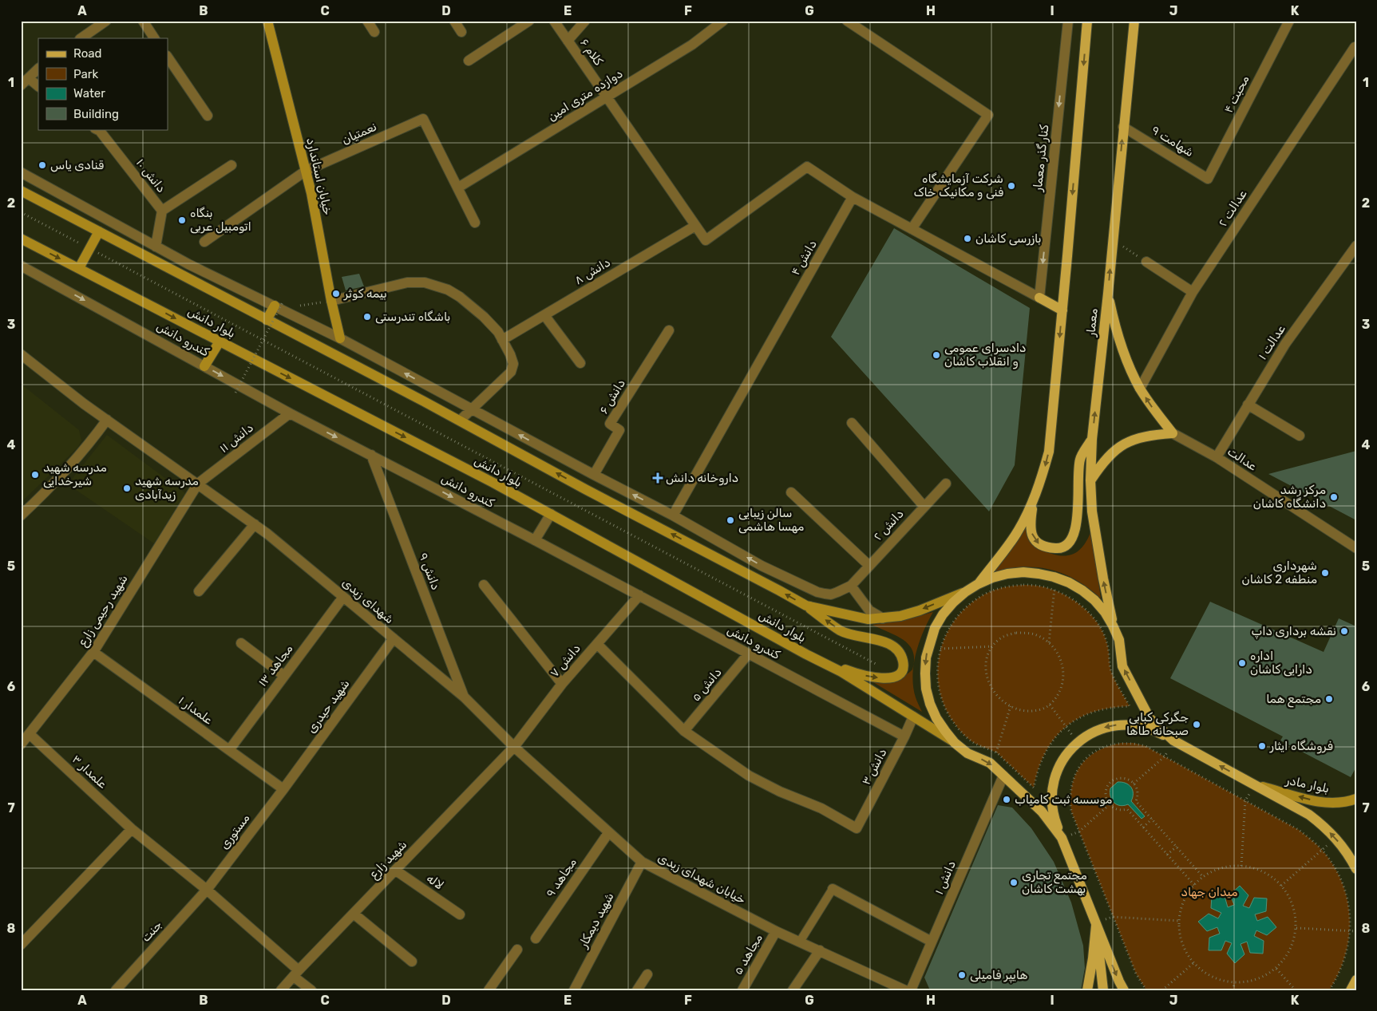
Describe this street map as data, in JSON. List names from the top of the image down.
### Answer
{
  "streets": {
    "main road": [
      "خیابان استاندارد",
      "بلوار دانش",
      "معمار",
      "بلوار مادر"
    ],
    "street": [
      "کلام ۶",
      "محبت ۴",
      "دوازده متری امین",
      "نعمتیان",
      "شهامت ۹",
      "کنار گذر معمار",
      "دانش ۱۰",
      "عدالت ۲",
      "دانش ۴",
      "دانش ۸",
      "کندرو دانش",
      "عدالت ۱",
      "دانش ۶",
      "دانش ۱۱",
      "عدالت",
      "دانش ۲",
      "دانش ۹",
      "شهدای زیدی",
      "شهید رحیمی زارع",
      "دانش ۷",
      "مجاهد ۱۳",
      "دانش ۵",
      "شهید حیدری",
      "علمدار ۱",
      "دانش ۳",
      "علمدار ۳",
      "مستوری",
      "شهید زارع",
      "مجاهد ۹",
      "دانش ۱",
      "خیابان شهدای زیدی",
      "لاله",
      "شهید دیمکار",
      "جنت",
      "مجاهد ۵"
    ]
  },
  "crossings": [
    ["کلام ۶", "دوازده متری امین"],
    ["کلام ۶", "دانش ۴"],
    ["کلام ۶", "دانش ۸"],
    ["محبت ۴", "شهامت ۹"],
    ["دوازده متری امین", "نعمتیان"],
    ["نعمتیان", "خیابان استاندارد"],
    ["شهامت ۹", "معمار"],
    ["بلوار دانش", "دانش ۳"],
    ["کندرو دانش", "دانش ۱۱"],
    ["کندرو دانش", "دانش ۹"],
    ["کندرو دانش", "دانش ۷"],
    ["کندرو دانش", "دانش ۵"],
    ["کندرو دانش", "دانش ۳"],
    ["عدالت ۱", "عدالت"],
    ["دانش ۱۱", "شهدای زیدی"],
    ["دانش ۱۱", "شهید رحیمی زارع"],
    ["دانش ۹", "شهدای زیدی"],
    ["شهدای زیدی", "شهید رحیمی زارع"],
    ["شهدای زیدی", "دانش ۷"],
    ["شهدای زیدی", "مجاهد ۱۳"],
    ["شهدای زیدی", "شهید حیدری"],
    ["شهدای زیدی", "شهید زارع"],
    ["شهدای زیدی", "خیابان شهدای زیدی"],
    ["شهید رحیمی زارع", "علمدار ۱"],
    ["شهید رحیمی زارع", "علمدار ۳"],
    ["دانش ۷", "شهید زارع"],
    ["دانش ۷", "خیابان شهدای زیدی"],
    ["مجاهد ۱۳", "علمدار ۱"],
    ["دانش ۵", "دانش ۳"],
    ["شهید حیدری", "علمدار ۱"],
    ["شهید حیدری", "مستوری"],
    ["علمدار ۱", "مستوری"],
    ["علمدار ۳", "مستوری"],
    ["علمدار ۳", "شهید زارع"],
    ["علمدار ۳", "جنت"],
    ["مستوری", "جنت"],
    ["شهید زارع", "خیابان شهدای زیدی"],
    ["شهید زارع", "لاله"],
    ["مجاهد ۹", "خیابان شهدای زیدی"],
    ["خیابان شهدای زیدی", "شهید دیمکار"],
    ["خیابان شهدای زیدی", "مجاهد ۵"]
  ],
  "one_way": ["کنار گذر معمار"],
  "parks": ["میدان جهاد"],
  "places": {
    "other": [
      "قنادی یاس",
      "شرکت آزمایشگاه فنی و مکانیک خاک",
      "بنگاه اتومبیل عربی",
      "بازرسی کاشان",
      "بیمه کوثر",
      "باشگاه تندرستی",
      "دادسرای عمومی و انقلاب کاشان",
      "مدرسه شهید شیرخدایی",
      "مدرسه شهید زیدآبادی",
      "مرکز رشد دانشگاه کاشان",
      "سالن زیبایی مهسا هاشمی",
      "شهرداری منطفه 2 کاشان",
      "نقشه برداری داپ",
      "اداره دارایی کاشان",
      "مجتمع هما",
      "جگرکی کبابی صبحانه طاها",
      "فروشگاه ایثار",
      "موسسه ثبت کامیاب",
      "مجتمع تجاری بهشت کاشان",
      "هایپر فامیلی"
    ],
    "health": ["داروخانه دانش"]
  },
  "legend": [
    "Road",
    "Park",
    "Water",
    "Building"
  ],
  "grid": {
    "columns": [
      "A",
      "B",
      "C",
      "D",
      "E",
      "F",
      "G",
      "H",
      "I",
      "J",
      "K"
    ],
    "rows": [
      "1",
      "2",
      "3",
      "4",
      "5",
      "6",
      "7",
      "8"
    ]
  }
}
